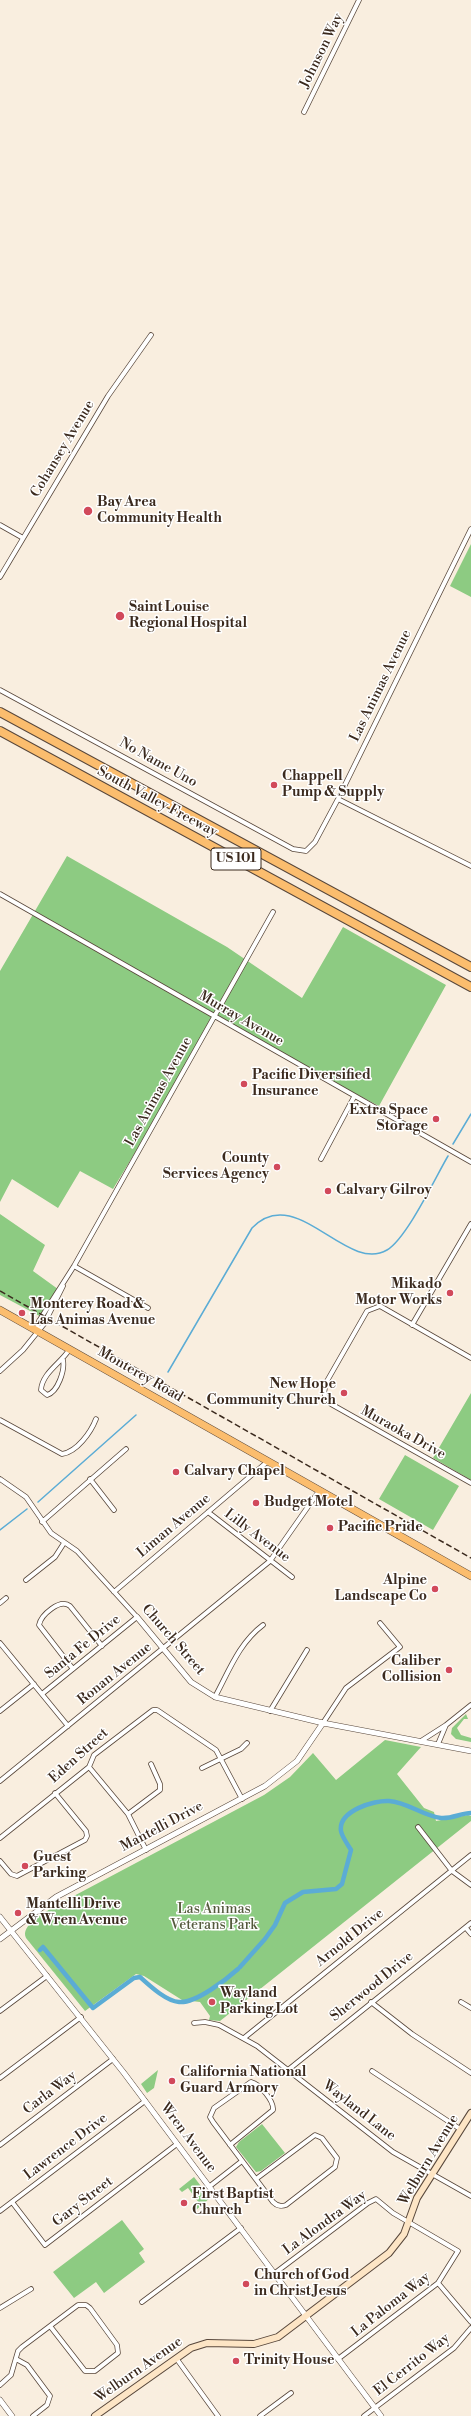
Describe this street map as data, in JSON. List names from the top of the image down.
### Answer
{
  "streets": {
    "highway": ["South Valley Freeway", "US 101"],
    "main road": ["Monterey Road", "Welburn Avenue"],
    "street": [
      "Johnson Way",
      "Cohansey Avenue",
      "Las Animas Avenue",
      "No Name Uno",
      "Murray Avenue",
      "Muraoka Drive",
      "Liman Avenue",
      "Lilly Avenue",
      "Church Street",
      "Santa Fe Drive",
      "Ronan Avenue",
      "Eden Street",
      "Mantelli Drive",
      "Arnold Drive",
      "Sherwood Drive",
      "Carla Way",
      "Wayland Lane",
      "Wren Avenue",
      "Lawrence Drive",
      "Gary Street",
      "La Alondra Way",
      "La Paloma Way",
      "El Cerrito Way"
    ]
  },
  "crossings": [
    ["Las Animas Avenue", "No Name Uno"],
    ["Las Animas Avenue", "Murray Avenue"],
    ["Las Animas Avenue", "Monterey Road"],
    ["Monterey Road", "Liman Avenue"],
    ["Monterey Road", "Ronan Avenue"],
    ["Liman Avenue", "Lilly Avenue"],
    ["Liman Avenue", "Church Street"],
    ["Lilly Avenue", "Ronan Avenue"],
    ["Church Street", "Santa Fe Drive"],
    ["Church Street", "Ronan Avenue"],
    ["Church Street", "Mantelli Drive"],
    ["Mantelli Drive", "Wren Avenue"],
    ["Arnold Drive", "Wayland Lane"],
    ["Sherwood Drive", "Wayland Lane"],
    ["Carla Way", "Wren Avenue"],
    ["Wayland Lane", "Welburn Avenue"],
    ["Wren Avenue", "Lawrence Drive"],
    ["Wren Avenue", "Welburn Avenue"],
    ["Wren Avenue", "Gary Street"],
    ["Wren Avenue", "La Alondra Way"],
    ["Wren Avenue", "La Paloma Way"],
    ["Wren Avenue", "El Cerrito Way"],
    ["Lawrence Drive", "Gary Street"],
    ["Welburn Avenue", "La Alondra Way"],
    ["Welburn Avenue", "La Paloma Way"],
    ["La Alondra Way", "La Paloma Way"]
  ],
  "parks": ["Las Animas Veterans Park"],
  "places": [
    "Bay Area Community Health",
    "Saint Louise Regional Hospital",
    "Chappell Pump & Supply",
    "Pacific Diversified Insurance",
    "Extra Space Storage",
    "County Services Agency",
    "Calvary Gilroy",
    "Mikado Motor Works",
    "Monterey Road & Las Animas Avenue",
    "New Hope Community Church",
    "Calvary Chapel",
    "Budget Motel",
    "Pacific Pride",
    "Alpine Landscape Co",
    "Caliber Collision",
    "Guest Parking",
    "Mantelli Drive & Wren Avenue",
    "Wayland Parking Lot",
    "California National Guard Armory",
    "First Baptist Church",
    "Church of God in Christ Jesus",
    "Trinity House"
  ]
}
